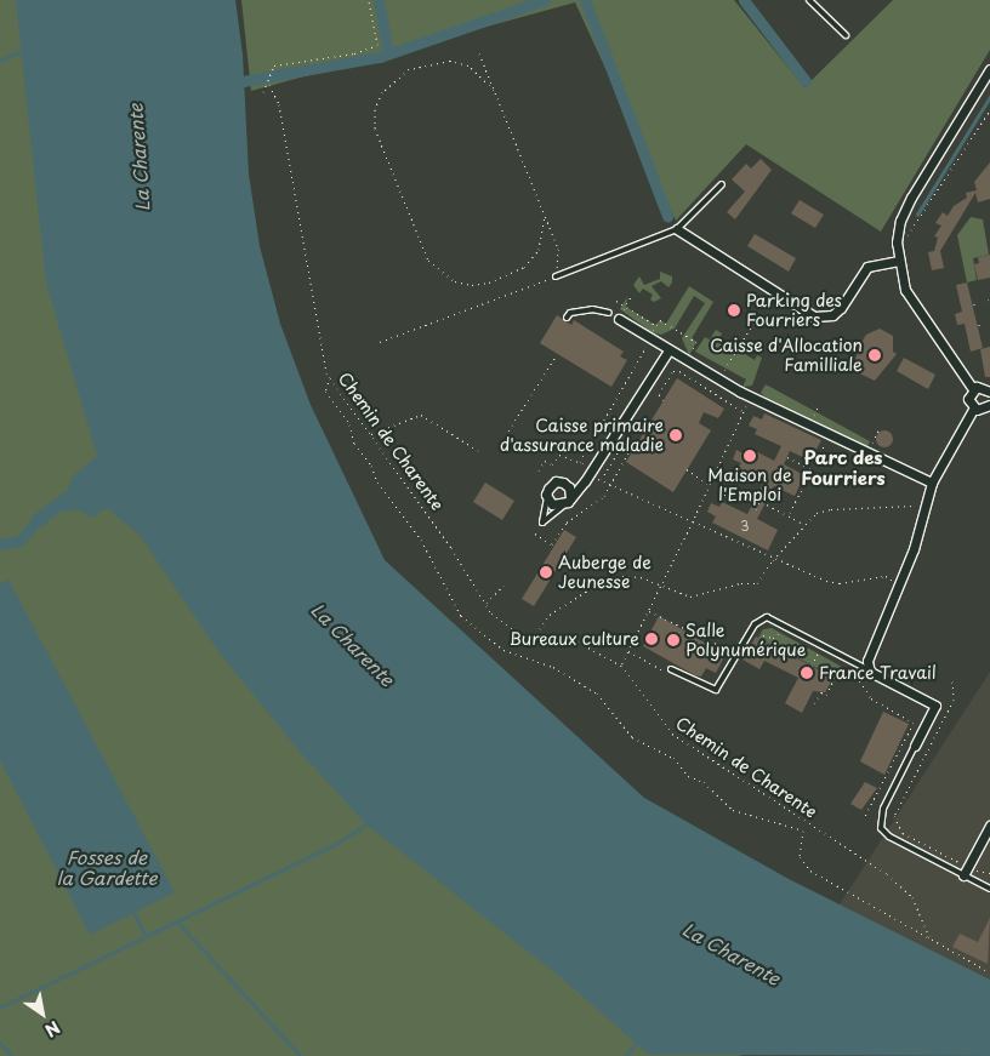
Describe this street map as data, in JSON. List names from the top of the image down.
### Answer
{
  "streets": {
    "path": ["Chemin de Charente"]
  },
  "districts": ["Parc des Fourriers"],
  "water": ["La Charente", "Fosses de la Gardette"],
  "places": [
    "Parking des Fourriers",
    "Caisse d'Allocation Familliale",
    "Caisse primaire d'assurance maladie",
    "Maison de l'Emploi",
    "Auberge de Jeunesse",
    "Bureaux culture",
    "Salle Polynumérique",
    "France Travail"
  ],
  "house_numbers": ["3"],
  "north": "bottom right"
}
